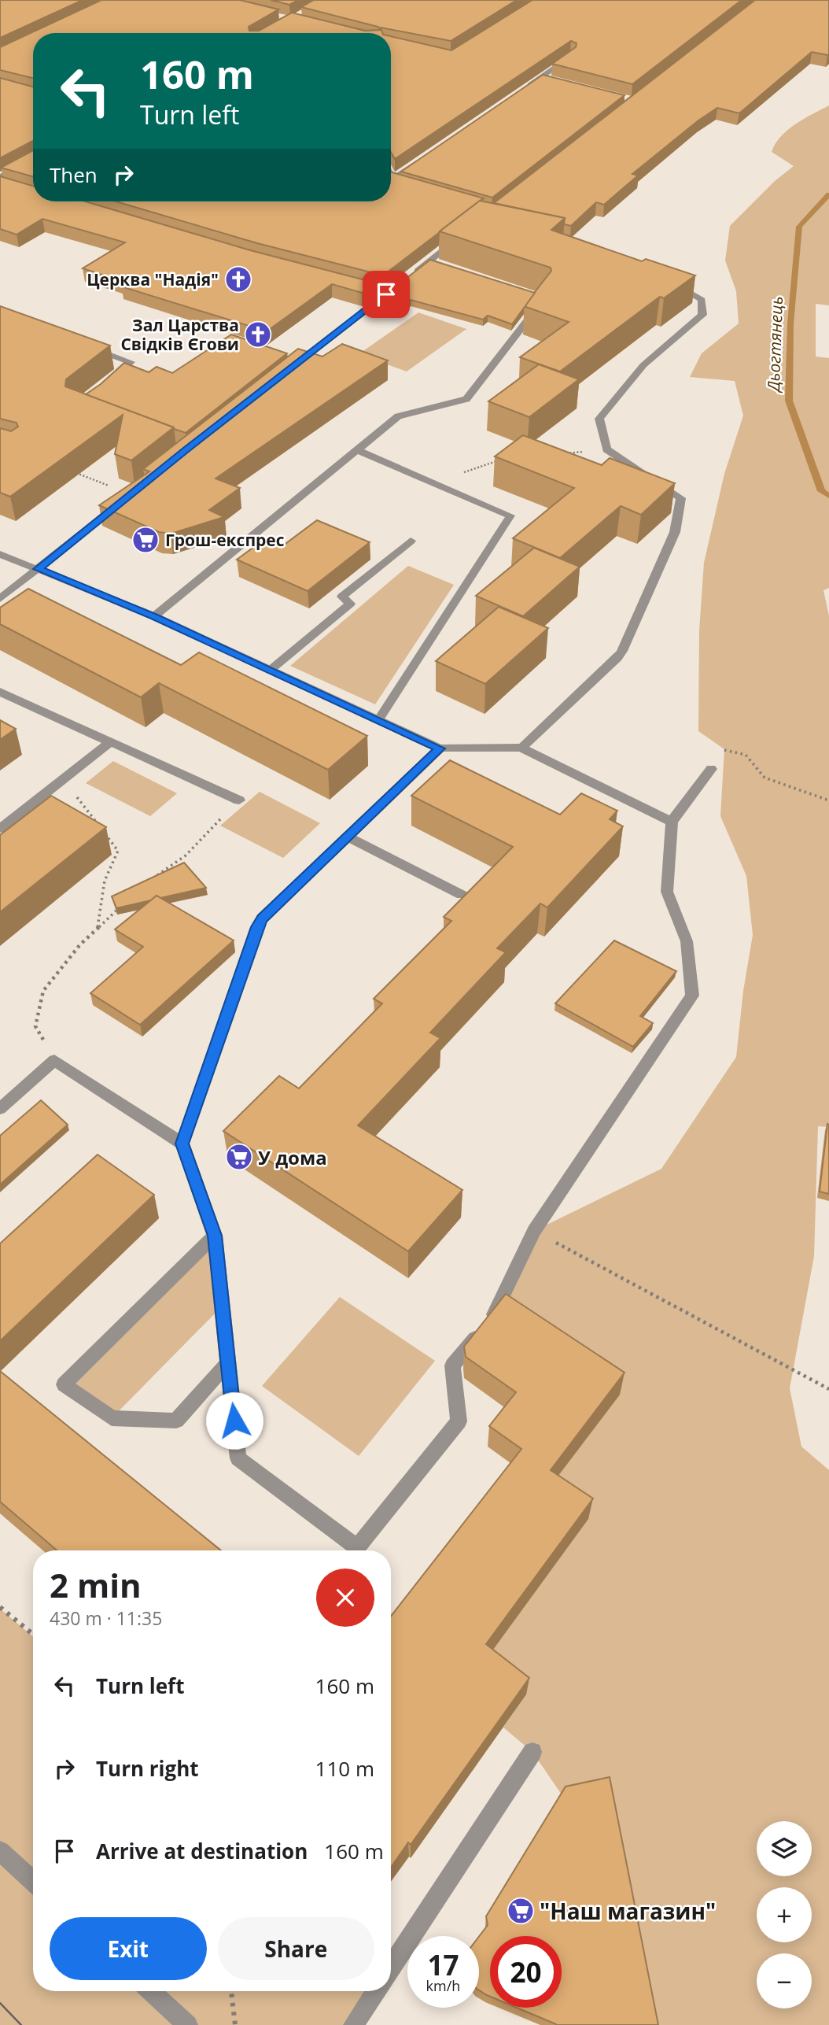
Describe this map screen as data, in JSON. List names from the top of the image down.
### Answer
{
  "water": ["Дьогтянець"],
  "places": {
    "church": ["Церква \"Надія\"", "Зал Царства Свідків Єгови"],
    "supermarket": ["Грош-експрес", "У дома", "\"Наш магазин\""]
  },
  "page": {
    "turn": ["160 m", "Turn left"],
    "then": "Then",
    "heading": ["2 min", "430 m · 11:35"],
    "list": [
      {
        "name": "Turn left",
        "value": "160 m"
      },
      {
        "name": "Turn right",
        "value": "110 m"
      },
      {
        "name": "Arrive at destination",
        "value": "160 m"
      }
    ],
    "map_buttons": ["+", "−"],
    "buttons": ["Exit", "Share"],
    "speed": "17 km/h",
    "limit": "20"
  }
}
